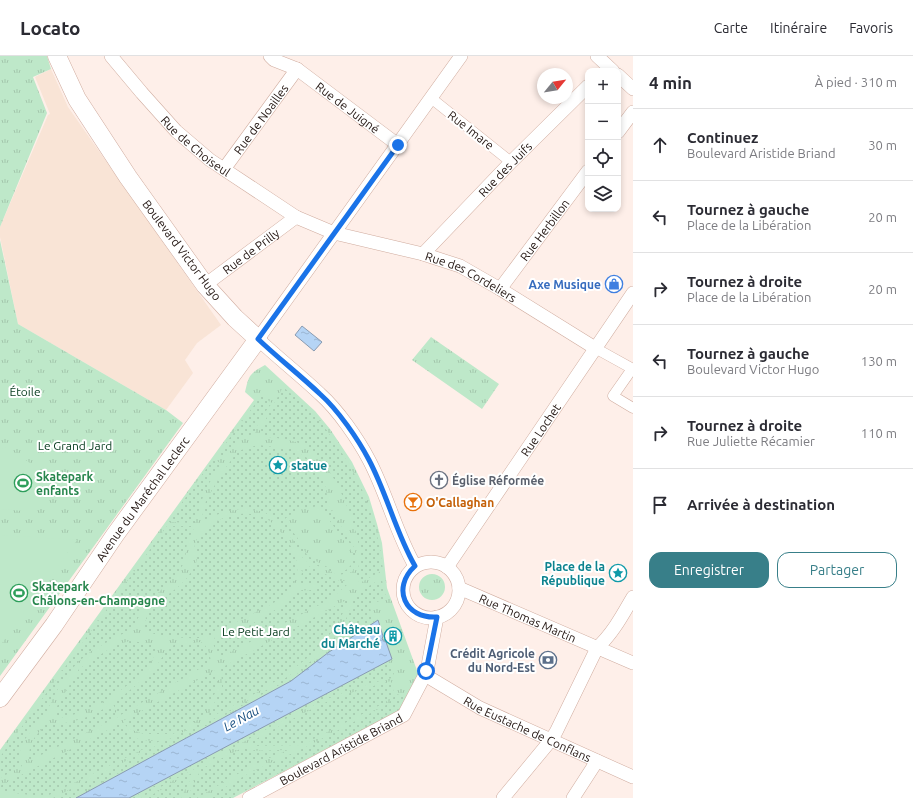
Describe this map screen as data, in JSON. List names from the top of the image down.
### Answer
{
  "streets": {
    "main road": ["Boulevard Victor Hugo", "Avenue du Maréchal Leclerc"],
    "street": [
      "Rue de Juigné",
      "Rue de Noailles",
      "Rue Imare",
      "Rue de Choiseul",
      "Rue des Juifs",
      "Rue Herbillon",
      "Rue de Prilly",
      "Rue des Cordeliers",
      "Rue Lochet",
      "Rue Thomas Martin",
      "Rue Eustache de Conflans",
      "Boulevard Aristide Briand"
    ]
  },
  "crossings": [
    ["Rue de Juigné", "Rue de Noailles"],
    ["Rue de Noailles", "Rue de Choiseul"],
    ["Rue Imare", "Rue des Juifs"],
    ["Rue de Choiseul", "Rue de Prilly"],
    ["Rue de Choiseul", "Rue des Cordeliers"],
    ["Rue des Juifs", "Rue des Cordeliers"],
    ["Rue Herbillon", "Rue des Cordeliers"],
    ["Boulevard Victor Hugo", "Rue de Prilly"],
    ["Boulevard Victor Hugo", "Rue Lochet"],
    ["Boulevard Victor Hugo", "Avenue du Maréchal Leclerc"],
    ["Boulevard Victor Hugo", "Rue Thomas Martin"],
    ["Boulevard Victor Hugo", "Boulevard Aristide Briand"],
    ["Rue des Cordeliers", "Rue Lochet"],
    ["Rue Lochet", "Rue Thomas Martin"],
    ["Rue Lochet", "Boulevard Aristide Briand"],
    ["Rue Thomas Martin", "Boulevard Aristide Briand"],
    ["Rue Eustache de Conflans", "Boulevard Aristide Briand"]
  ],
  "water": ["Le Nau"],
  "parks": ["Étoile", "Le Grand Jard", "Le Petit Jard"],
  "places": {
    "shop": ["Axe Musique"],
    "place": ["statue", "Place de la République"],
    "church": ["Église Réformée"],
    "sports": ["Skatepark enfants", "Skatepark Châlons-en-Champagne"],
    "bar": ["O'Callaghan"],
    "building": ["Château du Marché"],
    "bank": ["Crédit Agricole du Nord-Est"]
  },
  "north": "top right",
  "page": {
    "header": "Locato",
    "nav": ["Carte", "Itinéraire", "Favoris"],
    "heading": ["4 min", "À pied · 310 m"],
    "map_buttons": ["+", "−"],
    "list": [
      ["Continuez", "Boulevard Aristide Briand", "30 m"],
      ["Tournez à gauche", "Place de la Libération", "20 m"],
      ["Tournez à droite", "Place de la Libération", "20 m"],
      ["Tournez à gauche", "Boulevard Victor Hugo", "130 m"],
      ["Tournez à droite", "Rue Juliette Récamier", "110 m"],
      "Arrivée à destination"
    ],
    "buttons": ["Enregistrer", "Partager"]
  }
}
